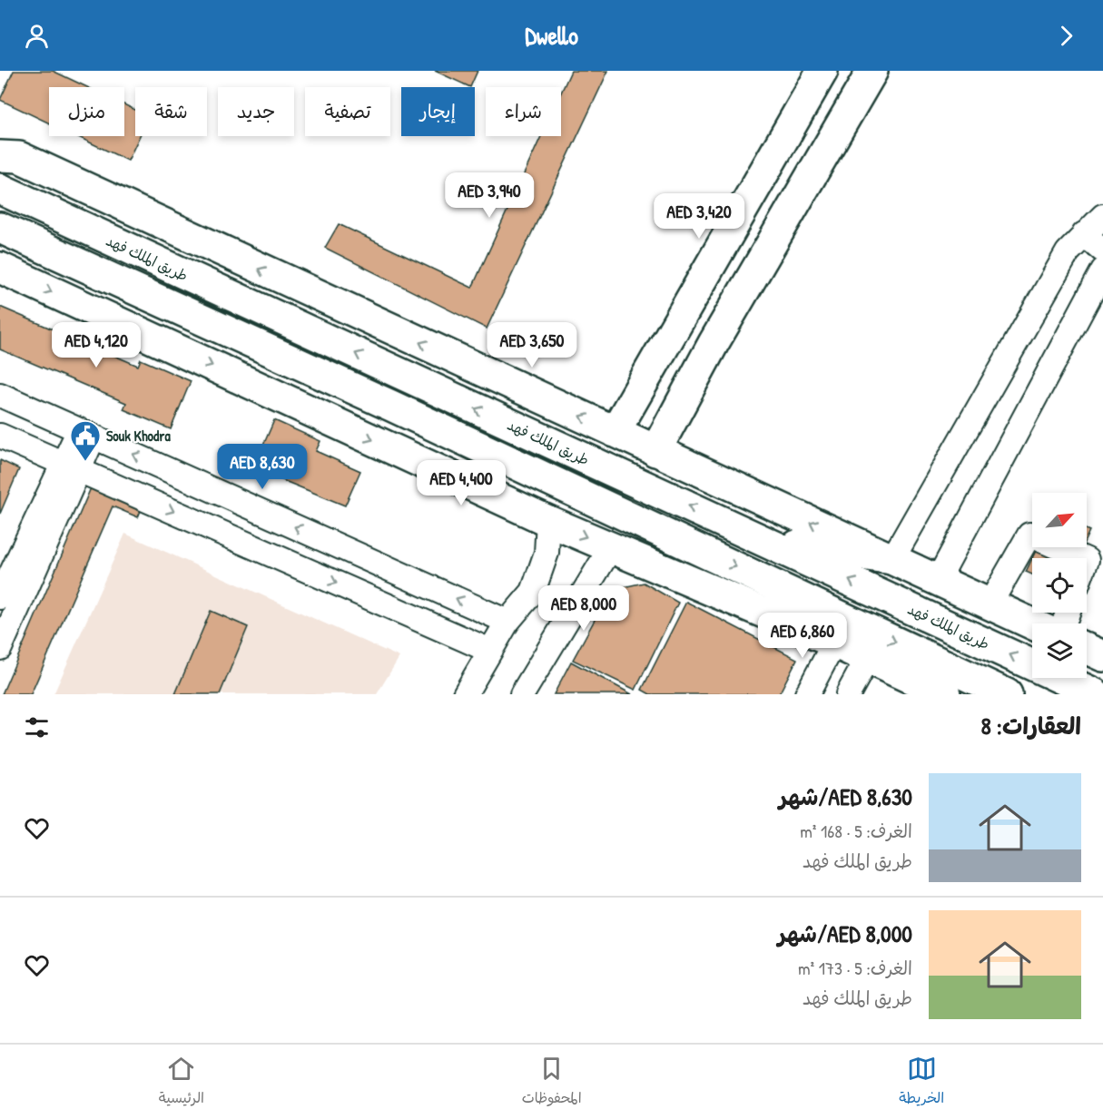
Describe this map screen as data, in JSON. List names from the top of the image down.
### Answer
{
  "streets": {
    "main road": ["طريق الملك فهد"]
  },
  "places": {
    "public building": ["Souk Khodra"]
  },
  "north": "top right",
  "page": {
    "header": "Dwello",
    "chip": [
      "شراء",
      "إيجار",
      "تصفية",
      "جديد",
      "شقة",
      "منزل"
    ],
    "price": [
      "AED 3,940",
      "AED 3,420",
      "AED 4,120",
      "AED 3,650",
      "AED 8,630",
      "AED 4,400",
      "AED 8,000",
      "AED 6,860"
    ],
    "heading": "العقارات: 8",
    "list": [
      {
        "name": "AED 8,630/شهر",
        "note": "الغرف: 5 · 168 m² · طريق الملك فهد"
      },
      {
        "name": "AED 8,000/شهر",
        "note": "الغرف: 5 · 173 m² · طريق الملك فهد"
      }
    ],
    "tabs": ["الخريطة", "المحفوظات", "الرئيسية"]
  }
}
